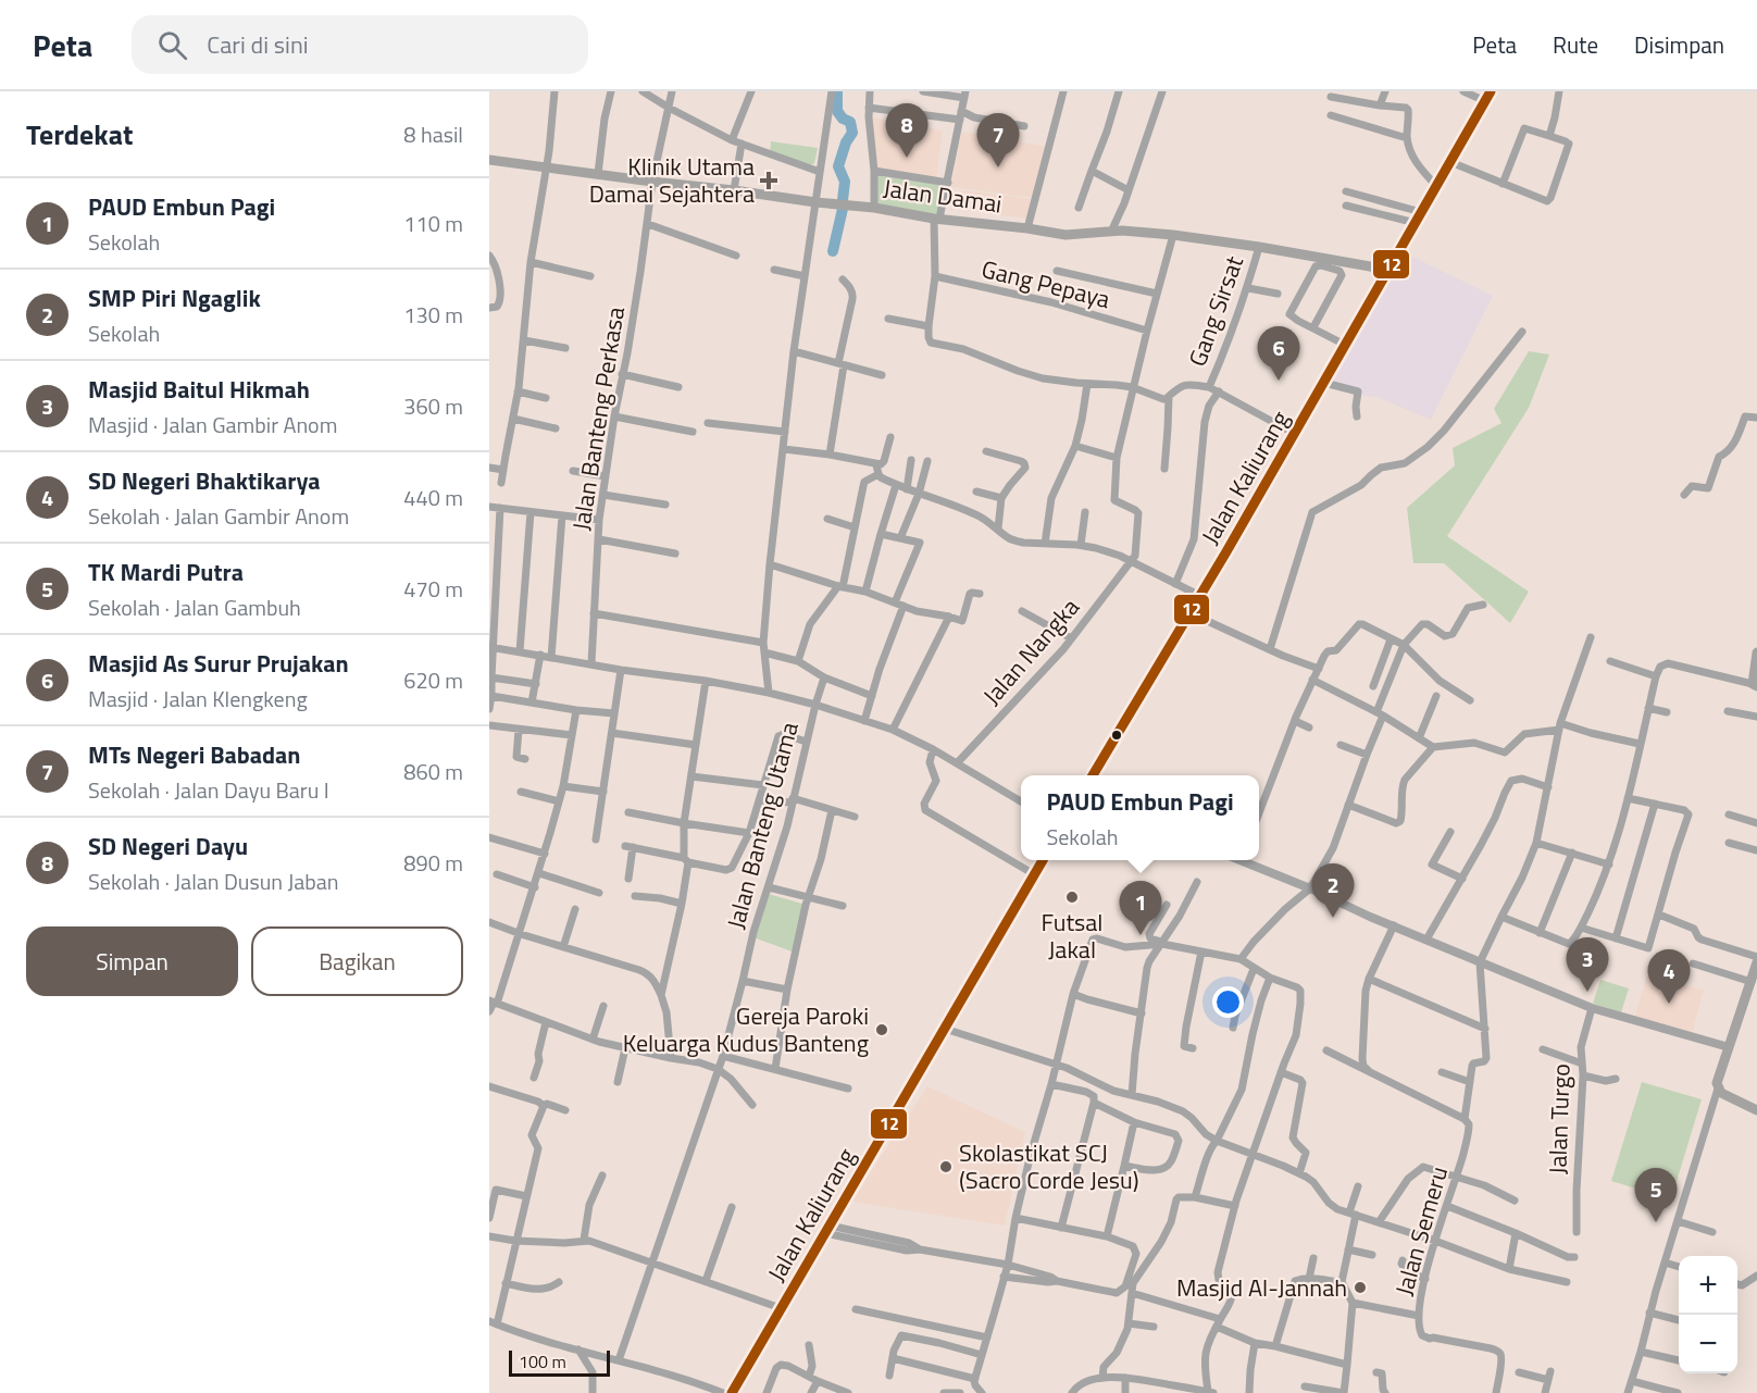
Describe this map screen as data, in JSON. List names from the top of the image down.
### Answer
{
  "streets": {
    "main road": ["Jalan Damai", "Jalan Kaliurang"],
    "street": [
      "Gang Pepaya",
      "Gang Sirsat",
      "Jalan Banteng Perkasa",
      "Jalan Nangka",
      "Jalan Banteng Utama",
      "Jalan Turgo",
      "Jalan Semeru"
    ]
  },
  "crossings": [
    ["Jalan Damai", "Gang Sirsat"],
    ["Jalan Damai", "Jalan Banteng Perkasa"],
    ["Jalan Damai", "Jalan Kaliurang"],
    ["Jalan Damai", "Jalan Banteng Utama"]
  ],
  "places": {
    "health": ["Klinik Utama Damai Sejahtera"],
    "other": [
      "Futsal Jakal",
      "Gereja Paroki Keluarga Kudus Banteng",
      "Skolastikat SCJ (Sacro Corde Jesu)",
      "Masjid Al-Jannah"
    ]
  },
  "lines": ["transit line 12"],
  "scale_bar": "100 m",
  "page": {
    "header": "Peta",
    "search": "Cari di sini",
    "nav": ["Peta", "Rute", "Disimpan"],
    "heading": ["Terdekat", "8 hasil"],
    "pins": [
      "8",
      "7",
      "6",
      "2",
      "1",
      "3",
      "4",
      "5"
    ],
    "list": [
      {
        "mark": "1",
        "name": "PAUD Embun Pagi",
        "note": "Sekolah",
        "value": "110 m"
      },
      {
        "mark": "2",
        "name": "SMP Piri Ngaglik",
        "note": "Sekolah",
        "value": "130 m"
      },
      {
        "mark": "3",
        "name": "Masjid Baitul Hikmah",
        "note": "Masjid · Jalan Gambir Anom",
        "value": "360 m"
      },
      {
        "mark": "4",
        "name": "SD Negeri Bhaktikarya",
        "note": "Sekolah · Jalan Gambir Anom",
        "value": "440 m"
      },
      {
        "mark": "5",
        "name": "TK Mardi Putra",
        "note": "Sekolah · Jalan Gambuh",
        "value": "470 m"
      },
      {
        "mark": "6",
        "name": "Masjid As Surur Prujakan",
        "note": "Masjid · Jalan Klengkeng",
        "value": "620 m"
      },
      {
        "mark": "7",
        "name": "MTs Negeri Babadan",
        "note": "Sekolah · Jalan Dayu Baru I",
        "value": "860 m"
      },
      {
        "mark": "8",
        "name": "SD Negeri Dayu",
        "note": "Sekolah · Jalan Dusun Jaban",
        "value": "890 m"
      }
    ],
    "popup": ["PAUD Embun Pagi", "Sekolah"],
    "buttons": ["Simpan", "Bagikan"],
    "map_buttons": ["+", "−"],
    "scale": "100 m"
  }
}
